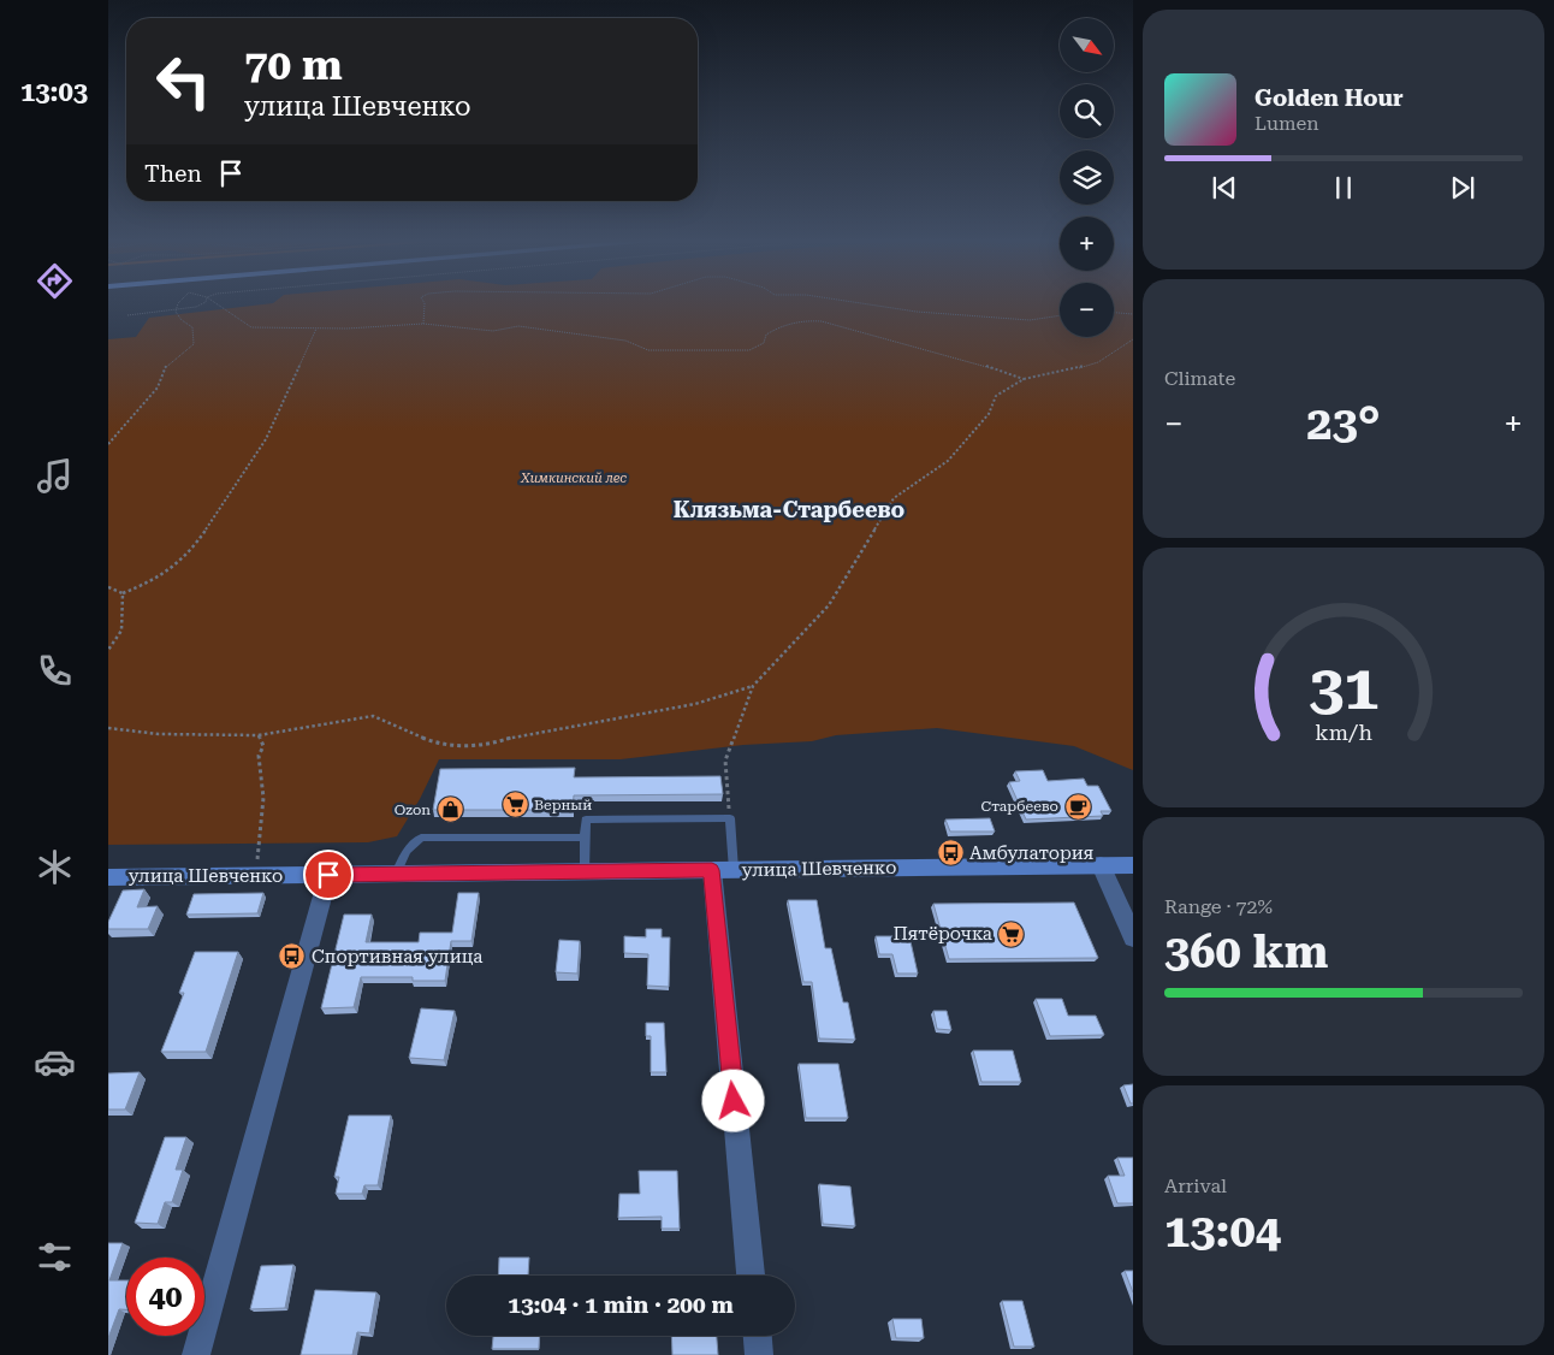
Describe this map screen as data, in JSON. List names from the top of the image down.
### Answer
{
  "streets": {
    "main road": ["улица Шевченко"]
  },
  "districts": ["Клязьма-Старбеево"],
  "parks": ["Химкинский лес"],
  "places": {
    "supermarket": ["Верный", "Пятёрочка"],
    "cafe": ["Старбеево"],
    "shop": ["Ozon"],
    "bus stop": ["Амбулатория", "Спортивная улица"]
  },
  "north": "bottom right",
  "page": {
    "tabs": "13:03",
    "map_buttons": ["+", "−"],
    "turn": ["70 m", "улица Шевченко"],
    "song": ["Golden Hour", "Lumen"],
    "then": "Then",
    "tile": [
      "Climate",
      ["Range · 72%", "360 km"],
      ["Arrival", "13:04"]
    ],
    "heat": ["−", "23°", "+"],
    "limit": "40",
    "trip": "13:04 · 1 min · 200 m",
    "gauge": ["31", "km/h"]
  }
}
